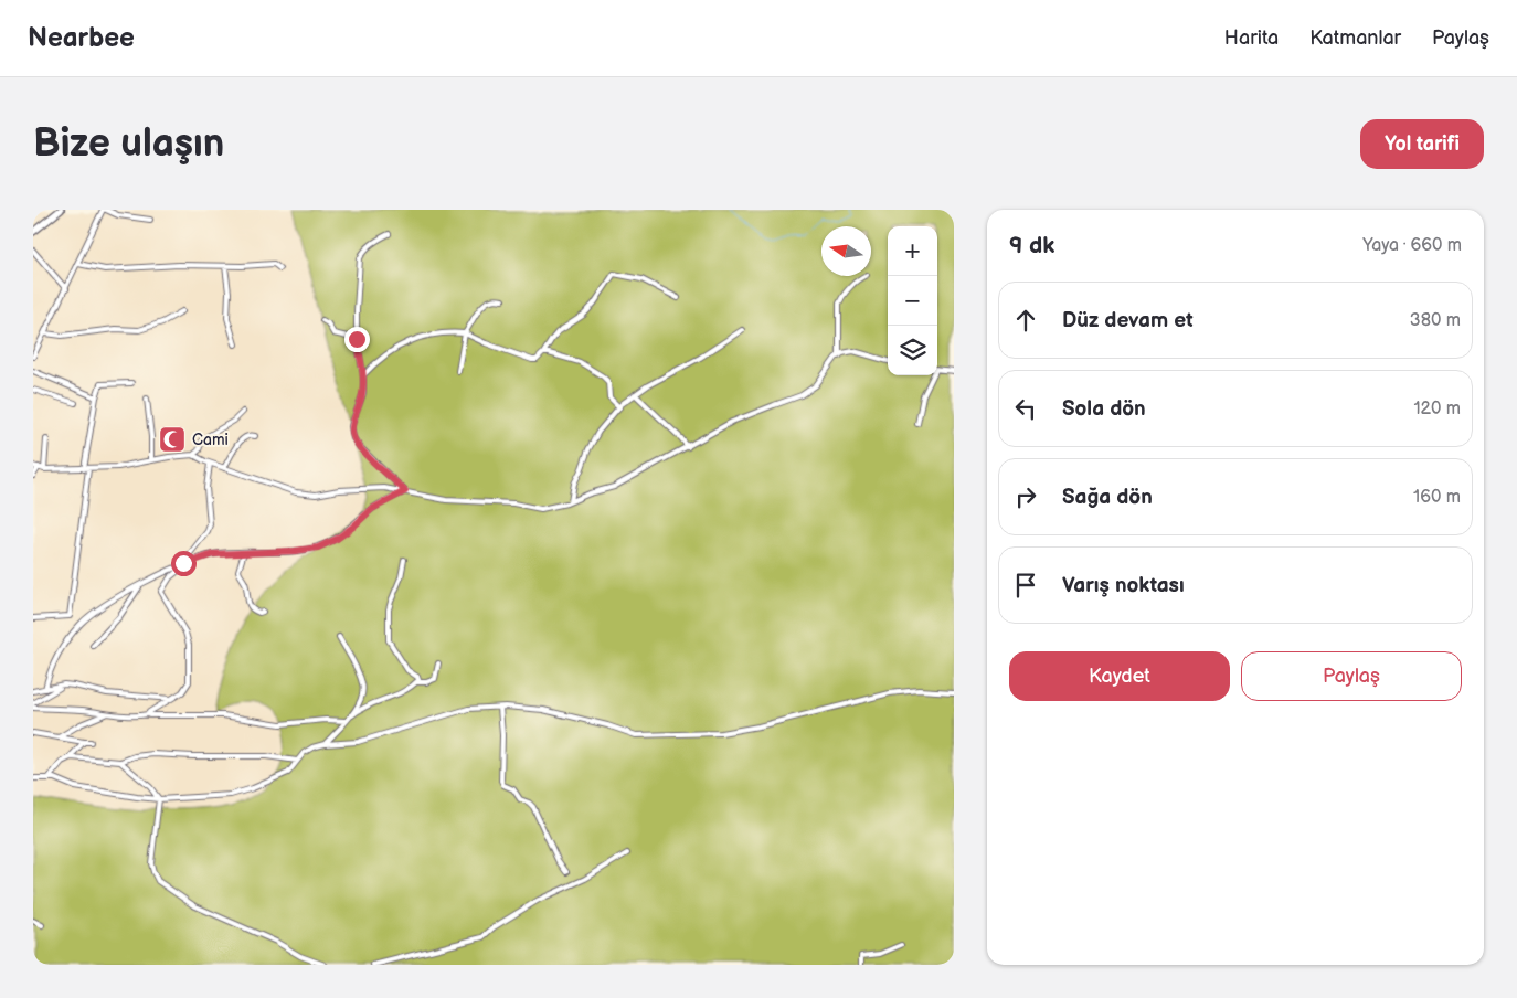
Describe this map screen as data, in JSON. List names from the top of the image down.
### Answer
{
  "places": {
    "mosque": ["Cami"]
  },
  "north": "left",
  "page": {
    "header": "Nearbee",
    "nav": ["Harita", "Katmanlar", "Paylaş"],
    "buttons": [
      "Yol tarifi",
      ["Kaydet", "Paylaş"]
    ],
    "title": "Bize ulaşın",
    "heading": ["9 dk", "Yaya · 660 m"],
    "map_buttons": ["+", "−"],
    "list": [
      ["Düz devam et", "380 m"],
      ["Sola dön", "120 m"],
      ["Sağa dön", "160 m"],
      "Varış noktası"
    ]
  }
}
